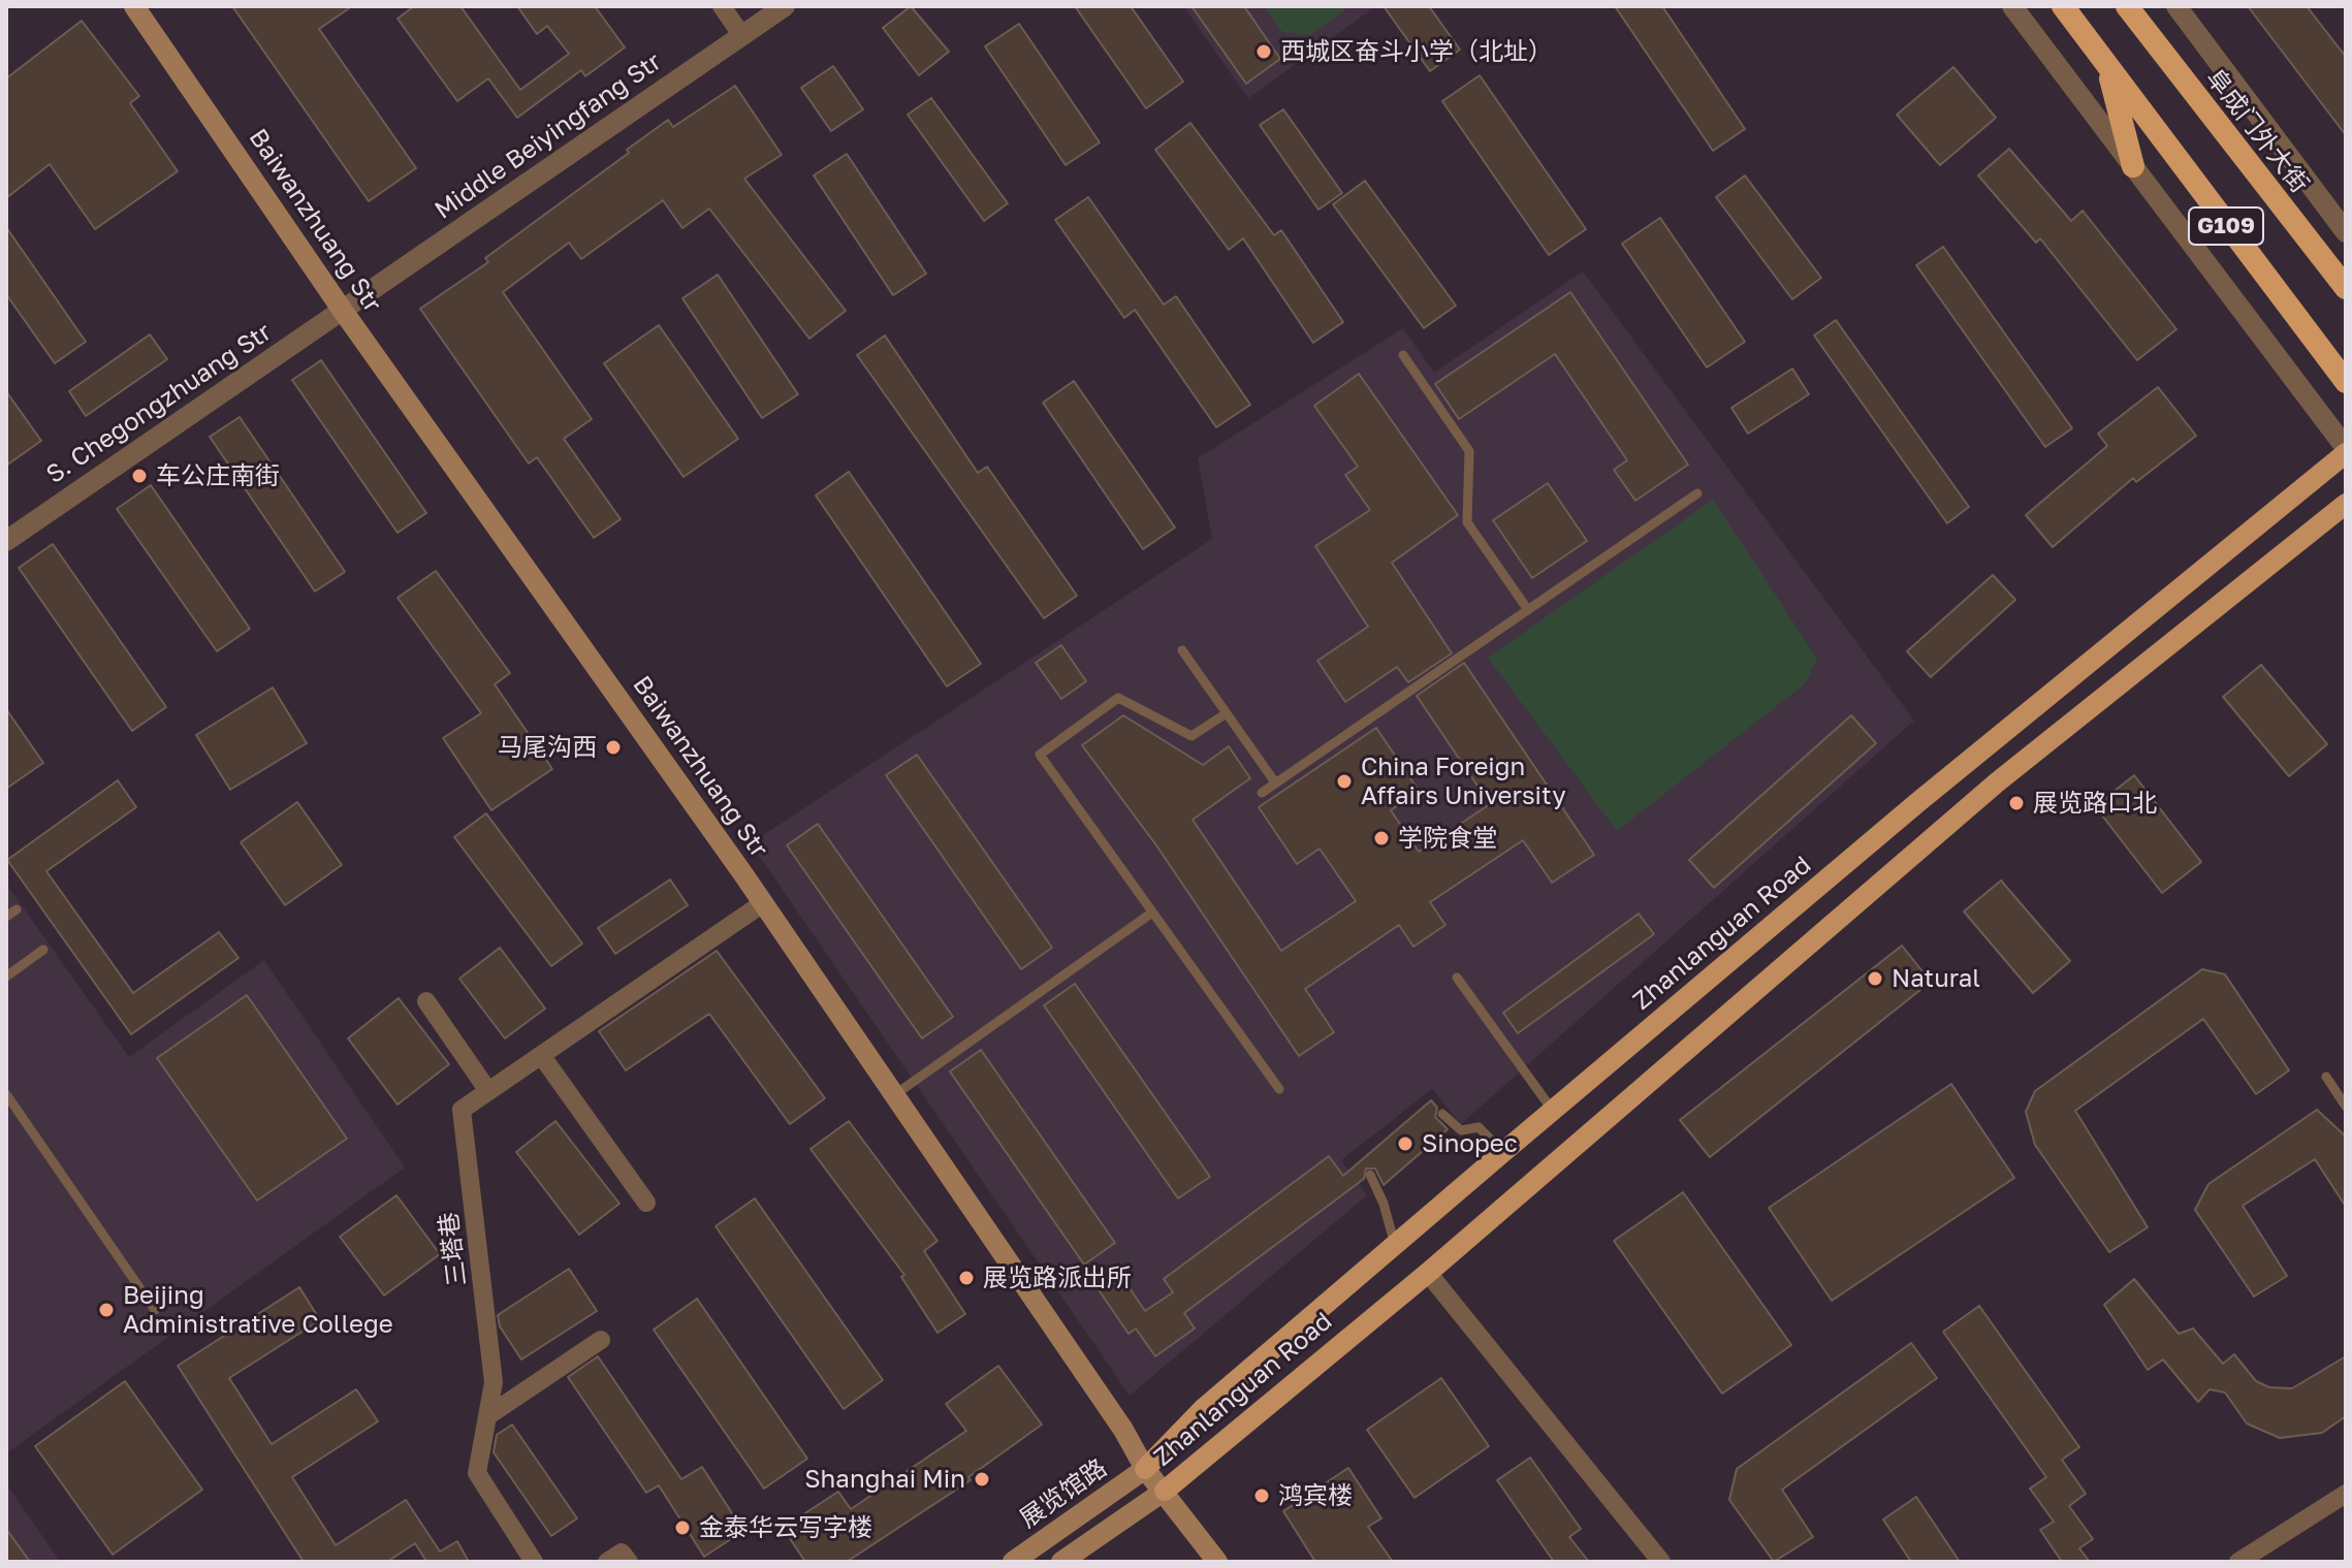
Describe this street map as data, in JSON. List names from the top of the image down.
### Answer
{
  "streets": {
    "highway": ["阜成门外大街", "G109"],
    "main road": ["Baiwanzhuang Str", "Zhanlanguan Road", "展览馆路"],
    "street": ["Middle Beiyingfang Str", "S. Chegongzhuang Str", "三塔巷"]
  },
  "crossings": [
    ["Middle Beiyingfang Str", "Baiwanzhuang Str"],
    ["Middle Beiyingfang Str", "S. Chegongzhuang Str"],
    ["Baiwanzhuang Str", "S. Chegongzhuang Str"],
    ["Baiwanzhuang Str", "Zhanlanguan Road"],
    ["Baiwanzhuang Str", "三塔巷"],
    ["Baiwanzhuang Str", "展览馆路"],
    ["Zhanlanguan Road", "展览馆路"]
  ],
  "places": [
    "西城区奋斗小学（北址）",
    "车公庄南街",
    "马尾沟西",
    "China Foreign Affairs University",
    "展览路口北",
    "学院食堂",
    "Natural",
    "Sinopec",
    "展览路派出所",
    "Beijing Administrative College",
    "Shanghai Min",
    "鸿宾楼",
    "金泰华云写字楼"
  ]
}
